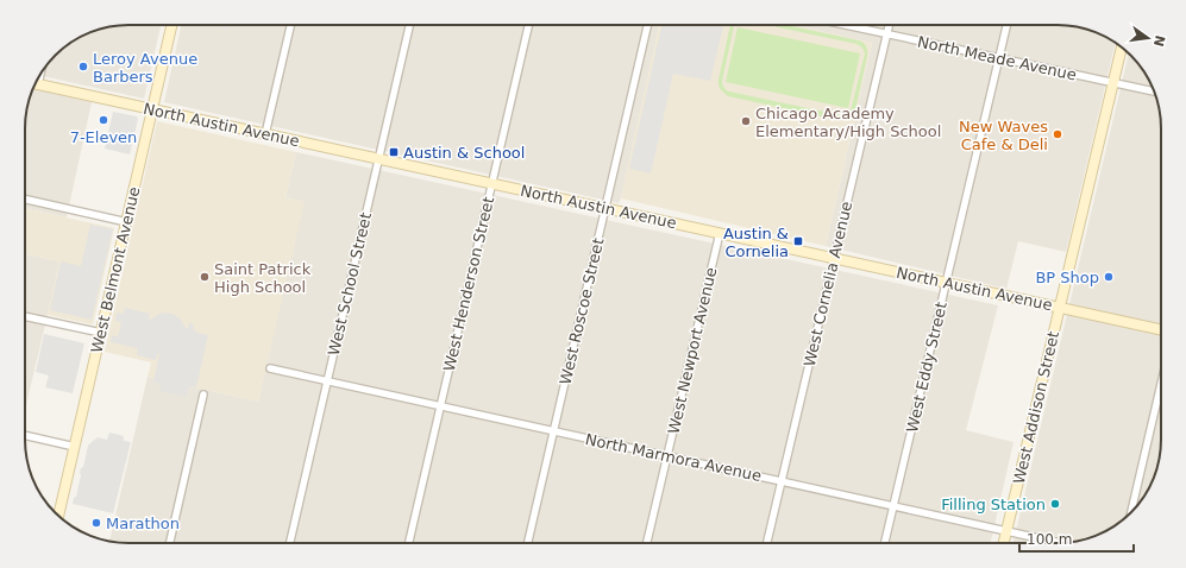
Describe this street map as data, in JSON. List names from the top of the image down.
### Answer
{
  "streets": {
    "street": [
      "North Meade Avenue",
      "North Austin Avenue",
      "West Belmont Avenue",
      "West School Street",
      "West Henderson Street",
      "West Cornelia Avenue",
      "West Roscoe Street",
      "West Newport Avenue",
      "West Eddy Street",
      "West Addison Street",
      "North Marmora Avenue"
    ]
  },
  "crossings": [
    ["North Meade Avenue", "West Cornelia Avenue"],
    ["North Meade Avenue", "West Eddy Street"],
    ["North Meade Avenue", "West Addison Street"],
    ["North Austin Avenue", "West Belmont Avenue"],
    ["North Austin Avenue", "West School Street"],
    ["North Austin Avenue", "West Henderson Street"],
    ["North Austin Avenue", "West Cornelia Avenue"],
    ["North Austin Avenue", "West Roscoe Street"],
    ["North Austin Avenue", "West Newport Avenue"],
    ["North Austin Avenue", "West Eddy Street"],
    ["North Austin Avenue", "West Addison Street"],
    ["West School Street", "North Marmora Avenue"],
    ["West Henderson Street", "North Marmora Avenue"],
    ["West Cornelia Avenue", "North Marmora Avenue"],
    ["West Roscoe Street", "North Marmora Avenue"],
    ["West Newport Avenue", "North Marmora Avenue"],
    ["West Eddy Street", "North Marmora Avenue"],
    ["West Addison Street", "North Marmora Avenue"]
  ],
  "places": {
    "other": [
      "Leroy Avenue Barbers",
      "7-Eleven",
      "Chicago Academy Elementary/High School",
      "New Waves Cafe & Deli",
      "Saint Patrick High School",
      "BP Shop",
      "Filling Station",
      "Marathon"
    ],
    "transit": ["Austin & School", "Austin & Cornelia"]
  },
  "scale_bar": "100 m",
  "north": "right"
}
